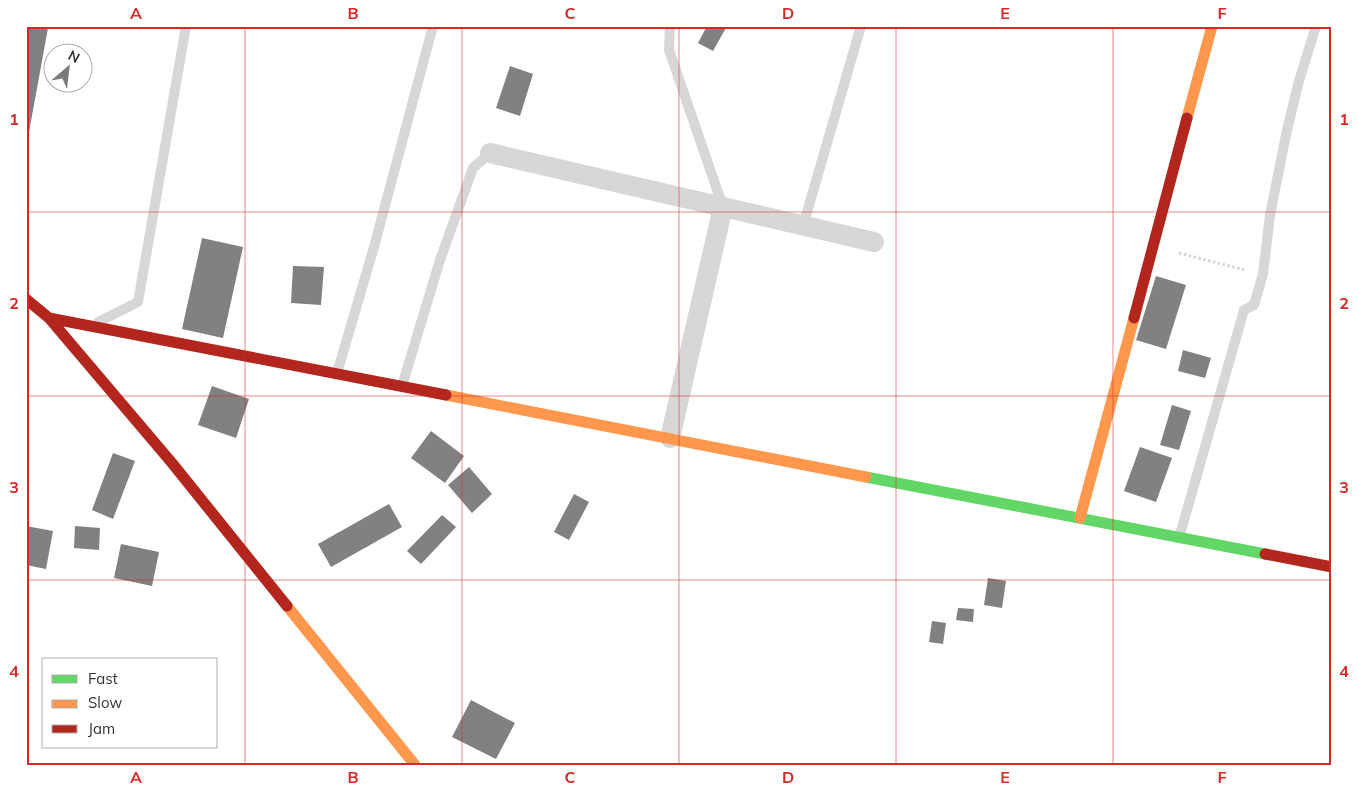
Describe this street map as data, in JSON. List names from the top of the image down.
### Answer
{
  "legend": ["Fast", "Slow", "Jam"],
  "north": "top right",
  "grid": {
    "columns": [
      "A",
      "B",
      "C",
      "D",
      "E",
      "F"
    ],
    "rows": [
      "1",
      "2",
      "3",
      "4"
    ]
  }
}
